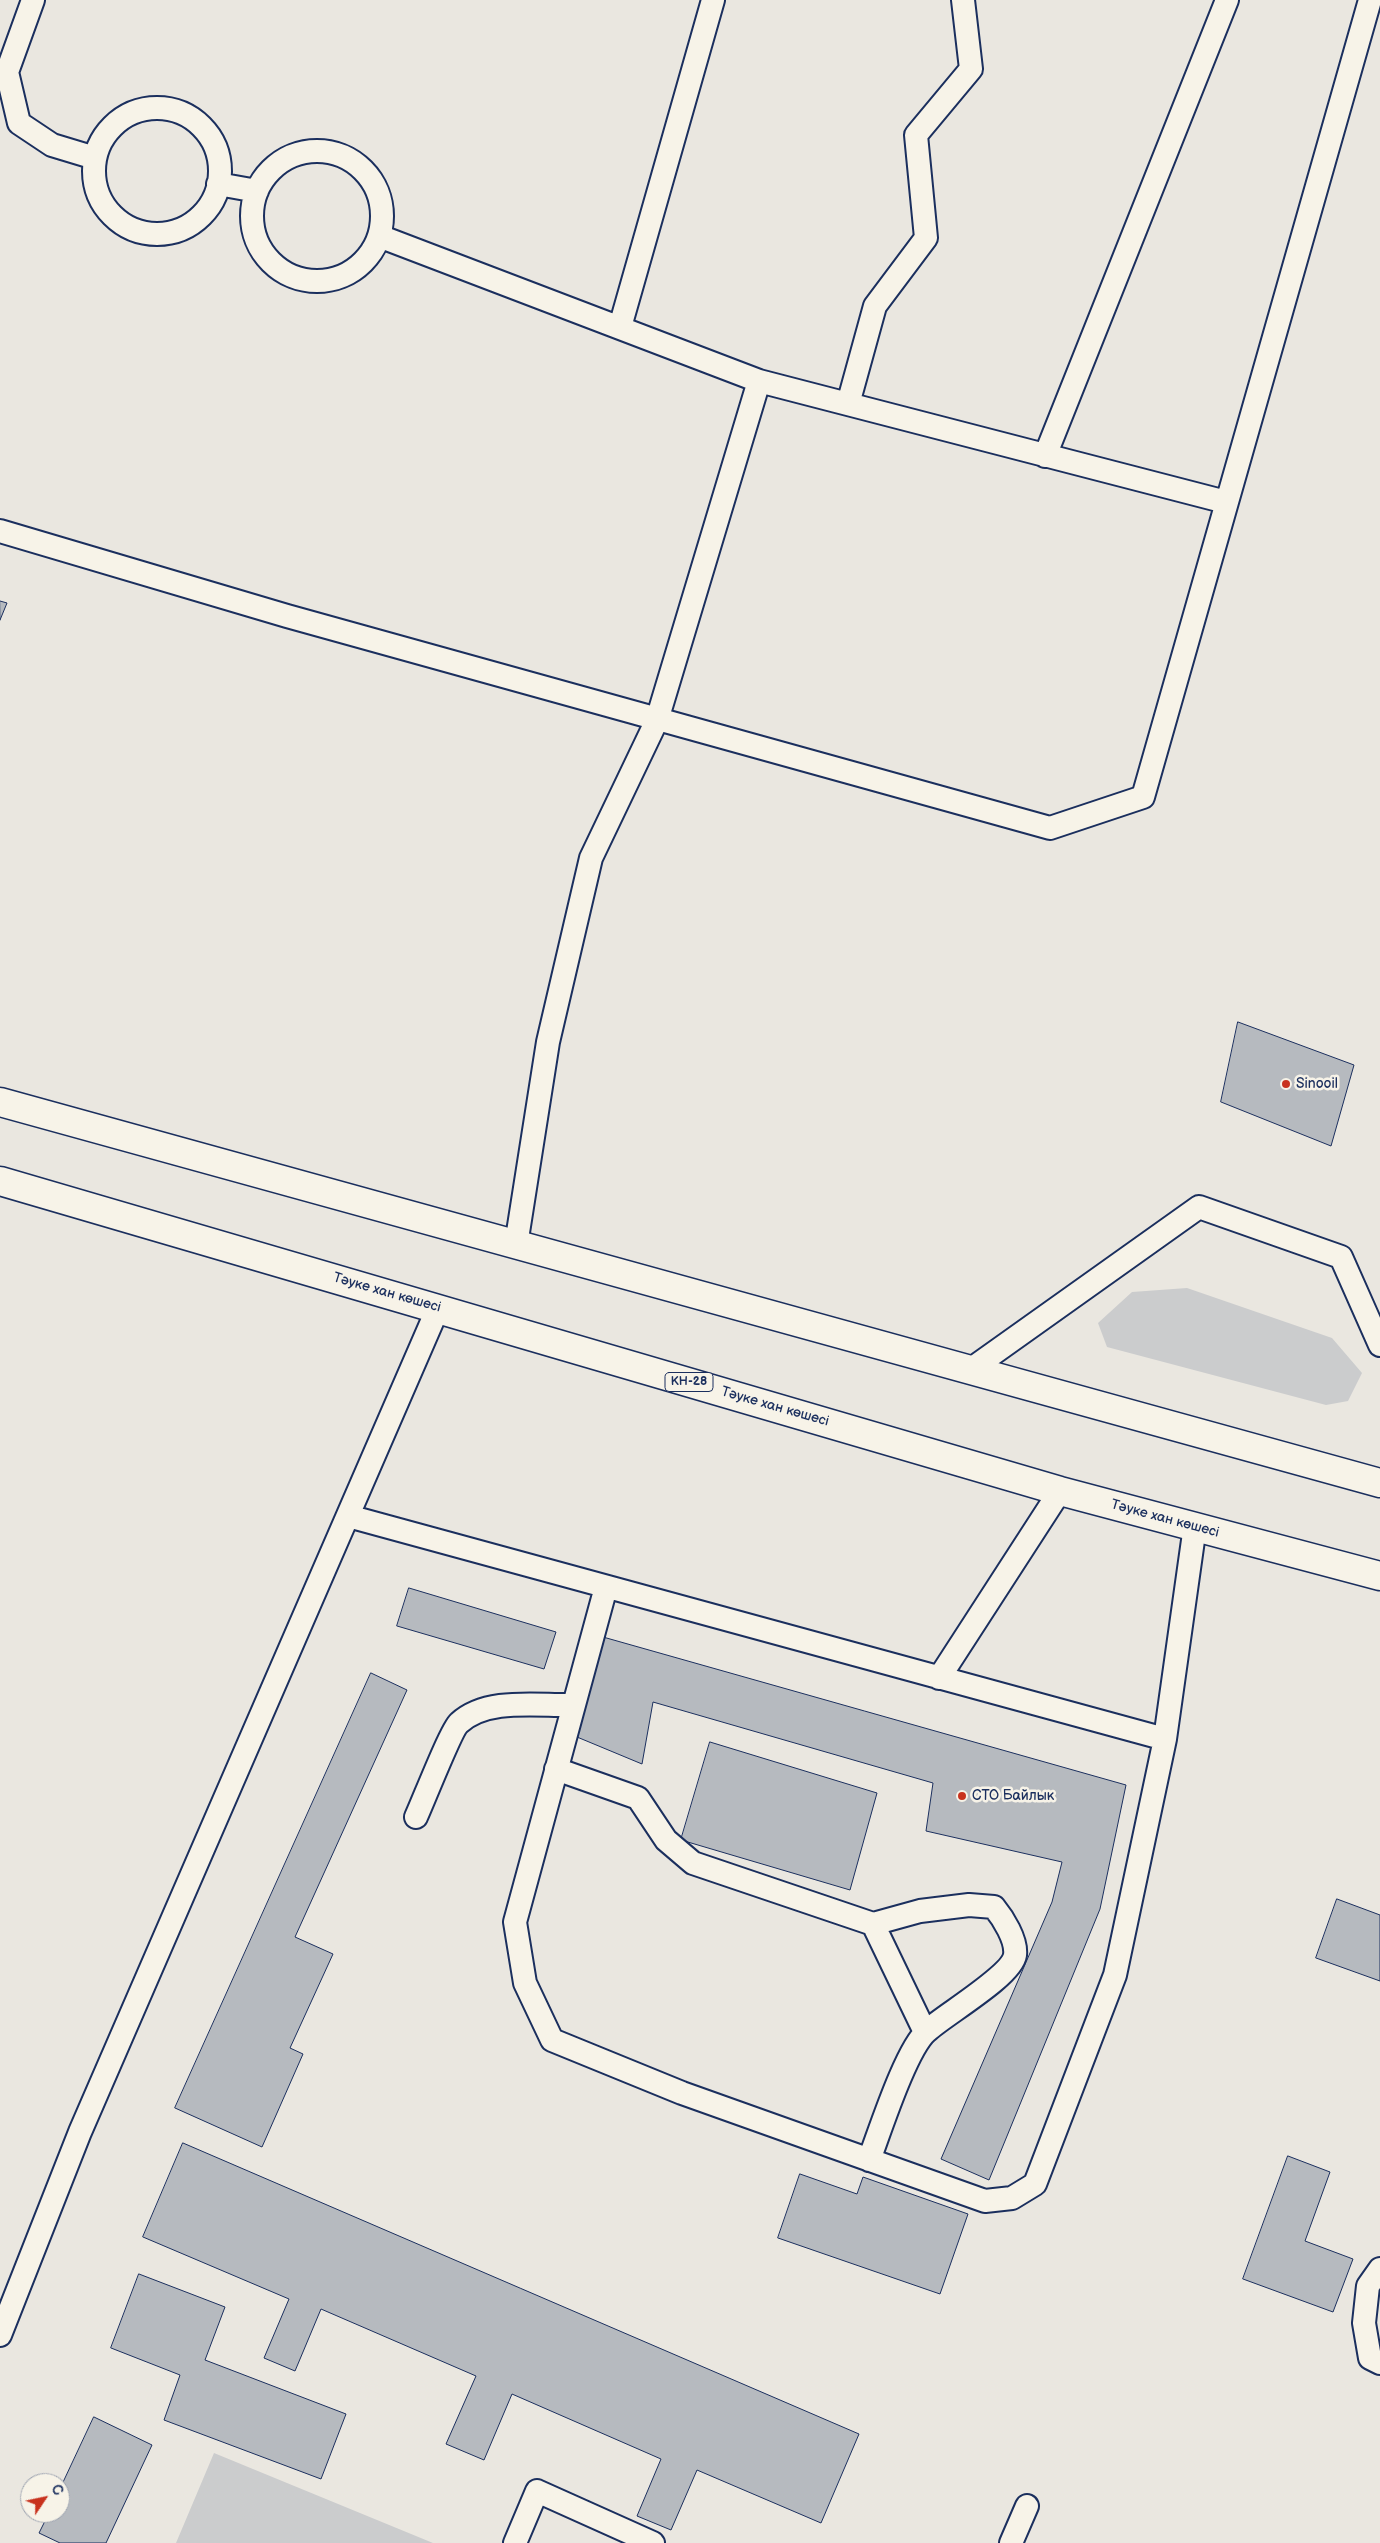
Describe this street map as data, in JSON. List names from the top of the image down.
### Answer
{
  "streets": {
    "main road": ["Тәуке хан көшесі", "КН-28"]
  },
  "places": ["Sinooil", "СТО Байлык"],
  "north": "top right"
}
